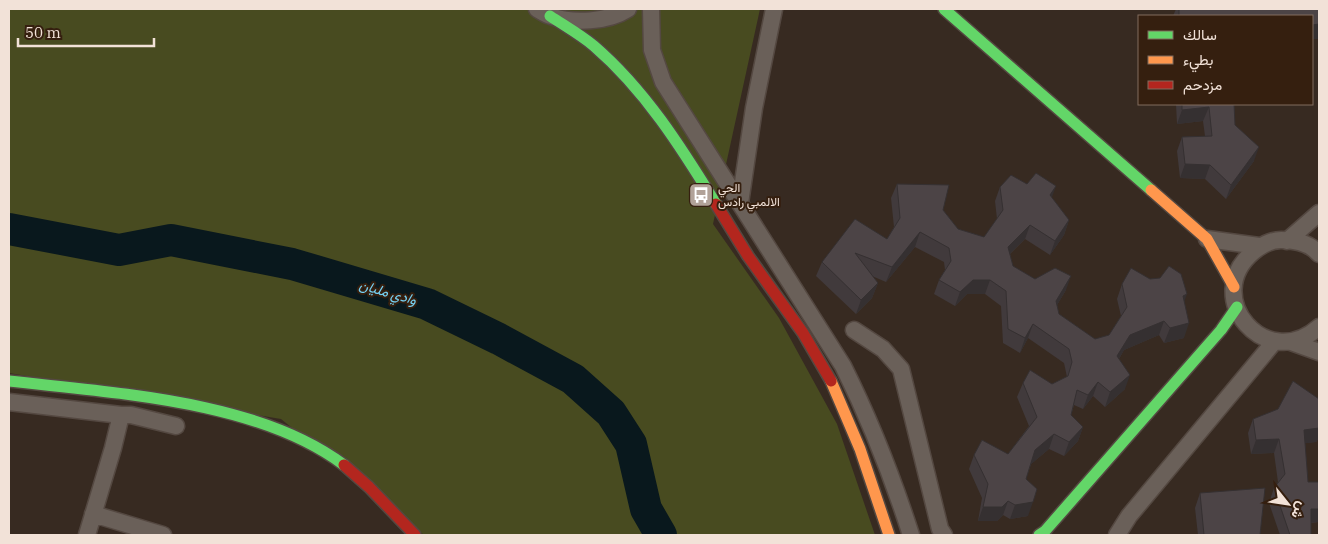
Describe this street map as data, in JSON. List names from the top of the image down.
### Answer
{
  "water": ["وادي مليان"],
  "places": {
    "bus stop": ["الحي الالمبي رادس"]
  },
  "legend": ["سالك", "بطيء", "مزدحم"],
  "scale_bar": "50 m",
  "north": "bottom right"
}
